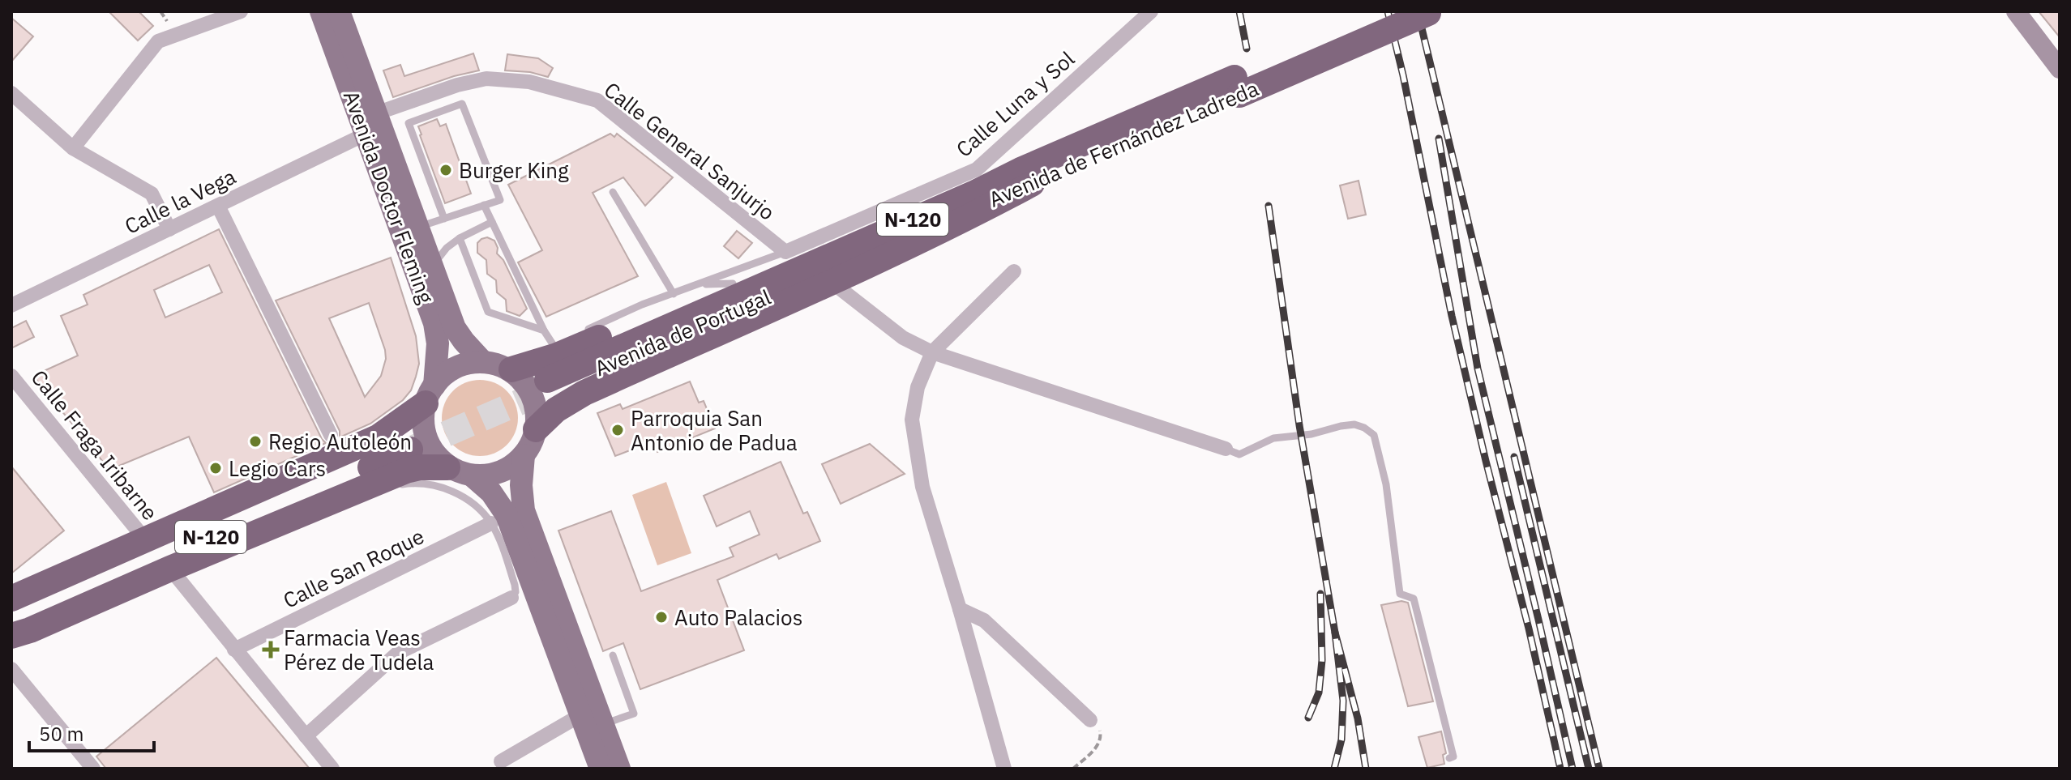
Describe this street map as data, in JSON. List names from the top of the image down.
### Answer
{
  "streets": {
    "highway": ["Avenida de Fernández Ladreda", "N-120", "Avenida de Portugal"],
    "main road": ["Avenida Doctor Fleming"],
    "street": [
      "Calle Luna y Sol",
      "Calle General Sanjurjo",
      "Calle la Vega",
      "Calle Fraga Iribarne",
      "Calle San Roque"
    ]
  },
  "crossings": [
    ["Calle Luna y Sol", "Avenida de Fernández Ladreda"],
    ["Calle Luna y Sol", "Calle General Sanjurjo"],
    ["Calle Luna y Sol", "Avenida de Portugal"],
    ["Avenida de Fernández Ladreda", "Calle General Sanjurjo"],
    ["Avenida de Fernández Ladreda", "Avenida de Portugal"],
    ["Calle General Sanjurjo", "Avenida Doctor Fleming"],
    ["Calle General Sanjurjo", "Calle la Vega"],
    ["Calle General Sanjurjo", "Avenida de Portugal"],
    ["Avenida Doctor Fleming", "Calle la Vega"]
  ],
  "places": {
    "other": [
      "Burger King",
      "Parroquia San Antonio de Padua",
      "Regio Autoleón",
      "Legio Cars",
      "Auto Palacios"
    ],
    "health": ["Farmacia Veas Pérez de Tudela"]
  },
  "scale_bar": "50 m"
}
